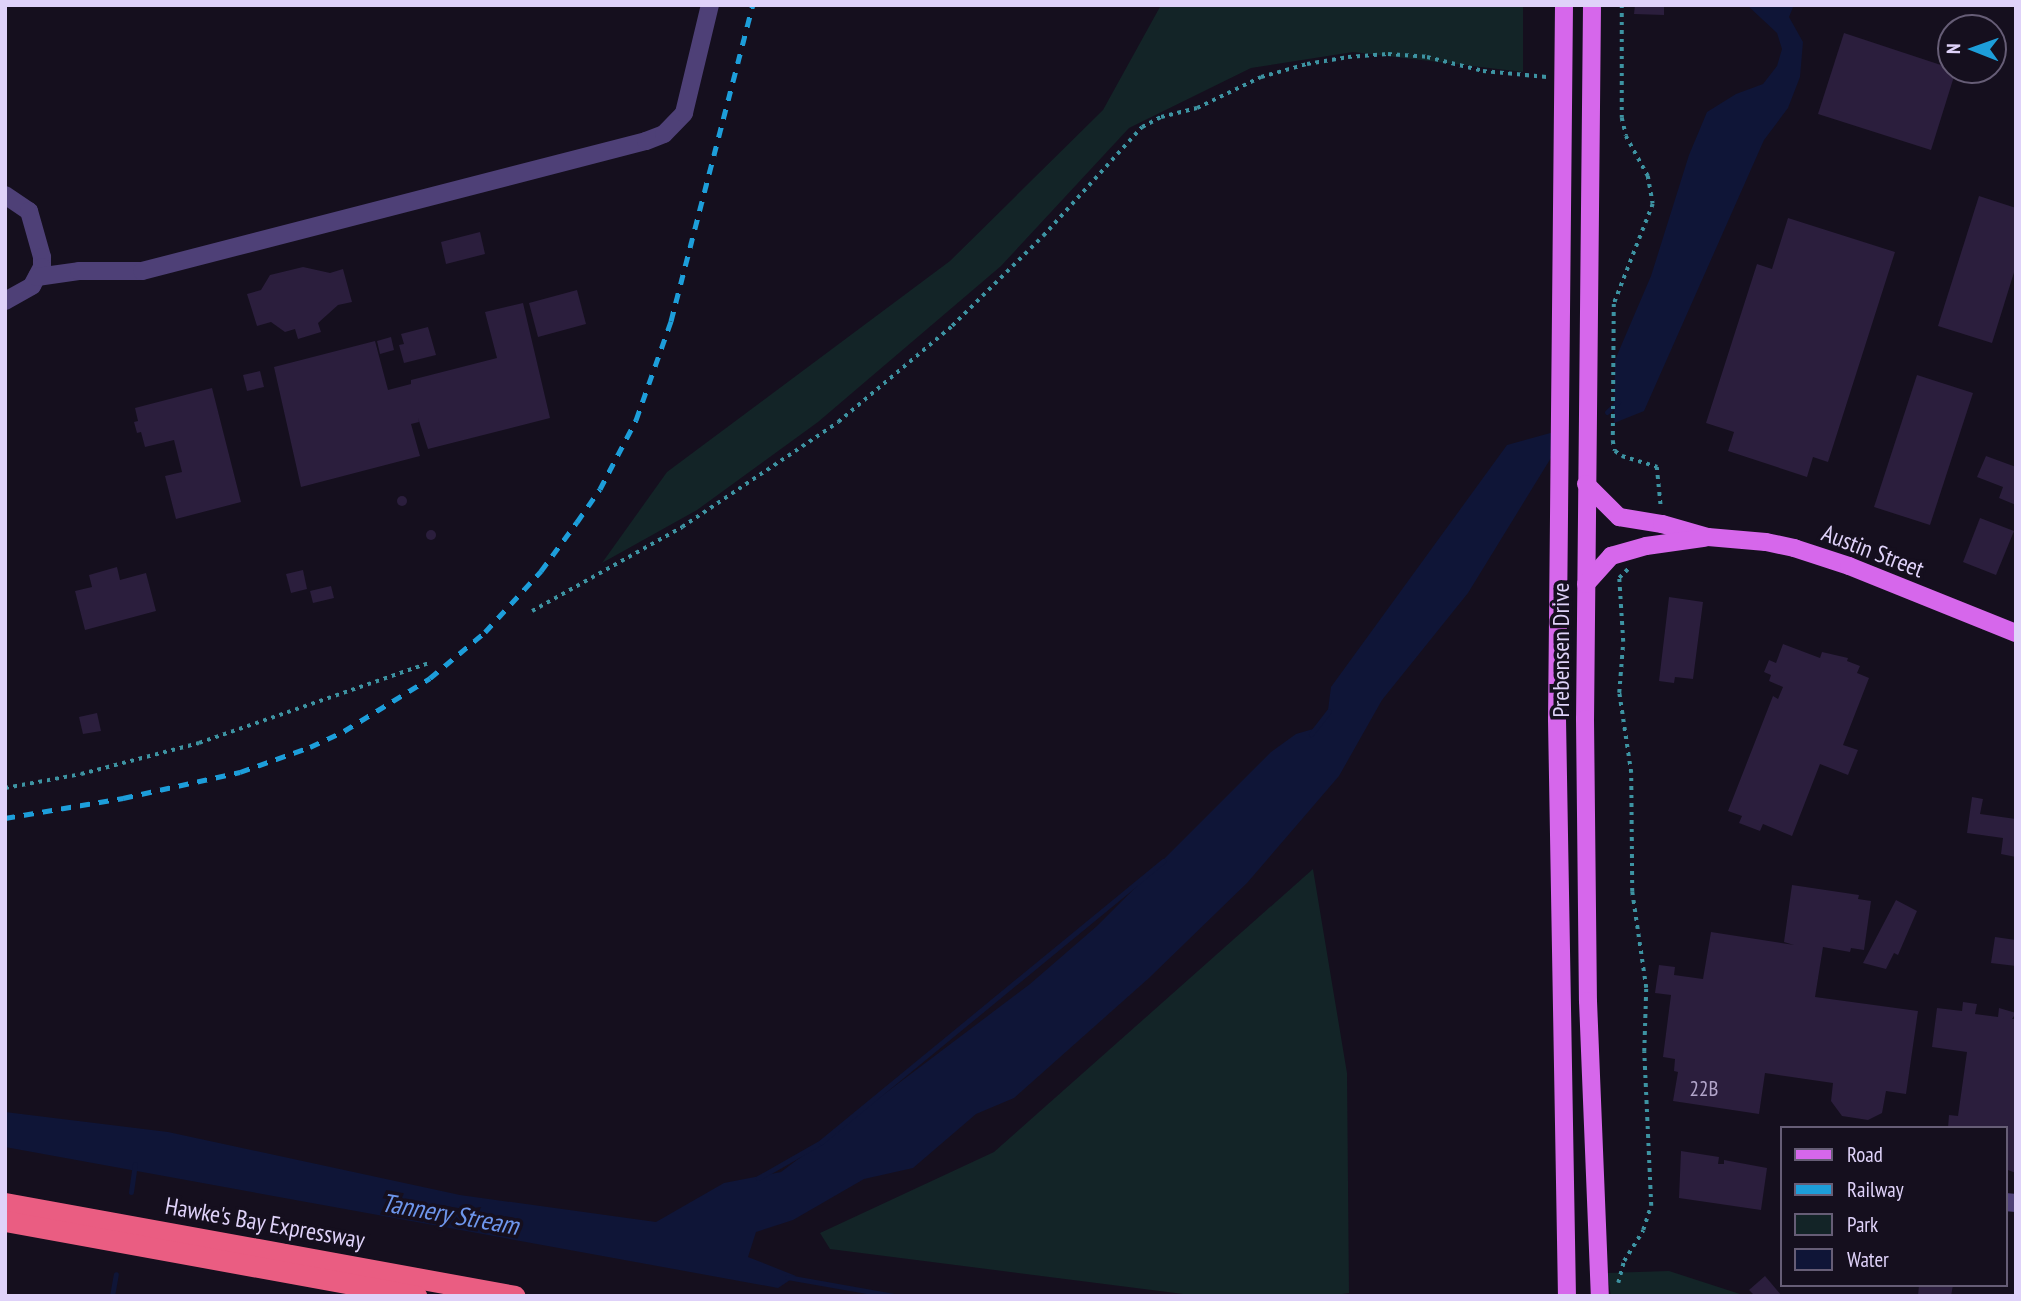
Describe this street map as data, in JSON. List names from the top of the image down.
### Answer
{
  "streets": {
    "highway": ["Hawke's Bay Expressway"],
    "main road": ["Austin Street", "Prebensen Drive"]
  },
  "crossings": [
    ["Austin Street", "Prebensen Drive"]
  ],
  "water": ["Tannery Stream"],
  "house_numbers": ["22B"],
  "legend": [
    "Road",
    "Railway",
    "Park",
    "Water"
  ],
  "north": "left"
}
